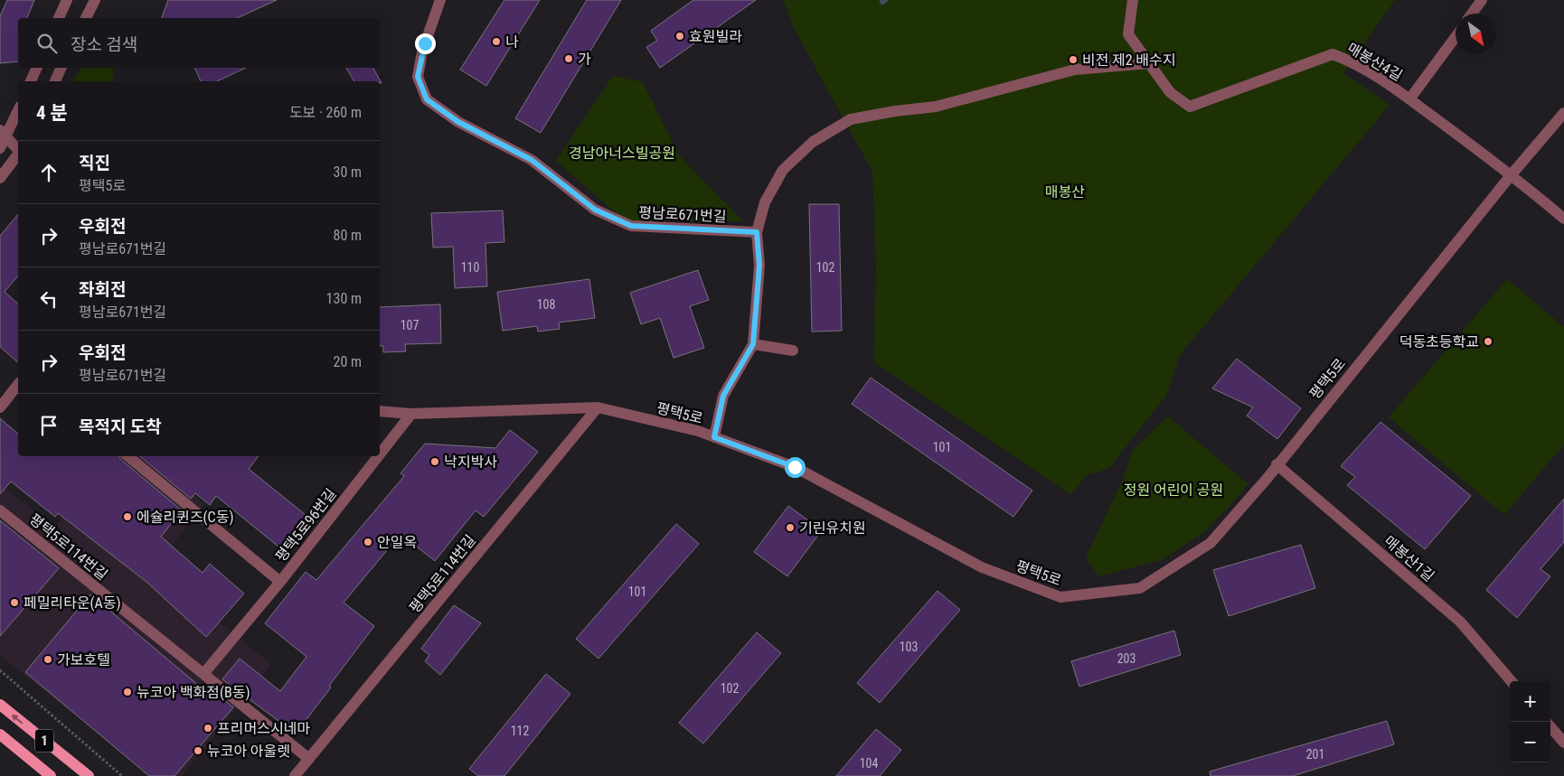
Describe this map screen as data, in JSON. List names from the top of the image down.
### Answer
{
  "streets": {
    "main road": ["1"],
    "street": [
      "매봉산4길",
      "평남로671번길",
      "평택5로",
      "평택5로96번길",
      "평택5로114번길",
      "매봉산1길"
    ]
  },
  "crossings": [
    ["평택5로", "평택5로96번길"],
    ["평택5로", "평택5로114번길"],
    ["평택5로", "매봉산1길"]
  ],
  "parks": ["경남아너스빌공원", "매봉산", "정원 어린이 공원"],
  "places": [
    "효원빌라",
    "나",
    "가",
    "비전 제2 배수지",
    "덕동초등학교",
    "낙지박사",
    "에슐리퀸즈(C동)",
    "기린유치원",
    "안일옥",
    "페밀리타운(A동)",
    "가보호텔",
    "뉴코아 백화점(B동)",
    "프리머스시네마",
    "뉴코아 아울렛"
  ],
  "house_numbers": [
    "110",
    "102",
    "108",
    "107",
    "101",
    "101",
    "103",
    "203",
    "102",
    "112",
    "201",
    "104"
  ],
  "north": "bottom right",
  "page": {
    "search": "장소 검색",
    "heading": ["4 분", "도보 · 260 m"],
    "list": [
      ["직진", "평택5로", "30 m"],
      ["우회전", "평남로671번길", "80 m"],
      ["좌회전", "평남로671번길", "130 m"],
      ["우회전", "평남로671번길", "20 m"],
      "목적지 도착"
    ],
    "map_buttons": ["+", "−"]
  }
}
